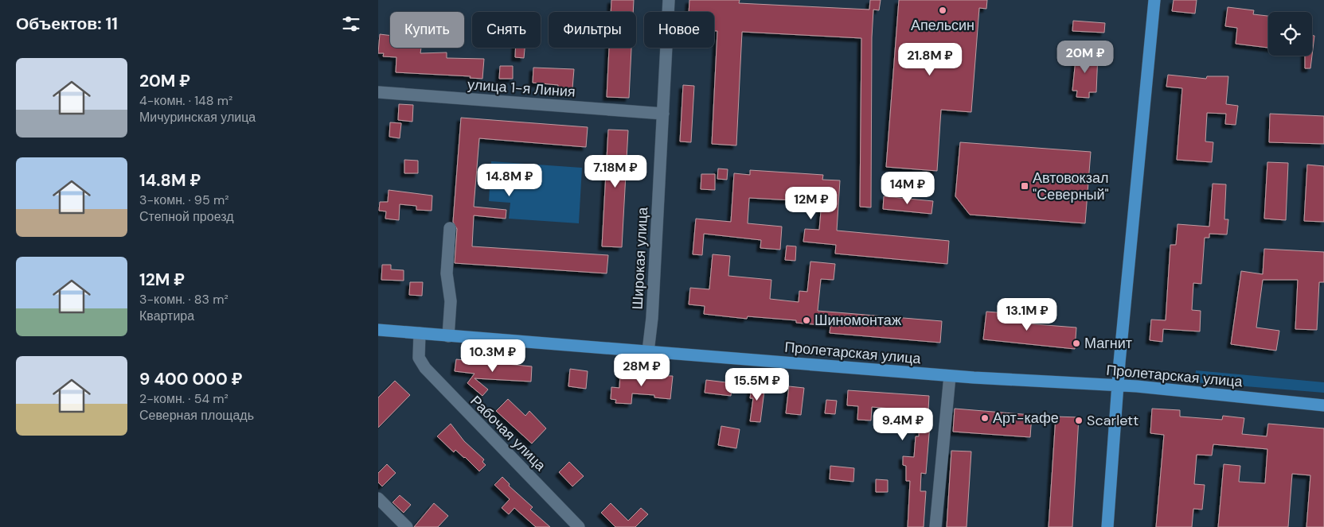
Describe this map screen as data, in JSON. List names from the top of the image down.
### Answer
{
  "streets": {
    "main road": ["Пролетарская улица"],
    "street": ["улица 1-я Линия", "Широкая улица", "Рабочая улица"]
  },
  "crossings": [
    ["улица 1-я Линия", "Широкая улица"],
    ["Широкая улица", "Пролетарская улица"],
    ["Пролетарская улица", "Рабочая улица"]
  ],
  "places": {
    "other": [
      "Апельсин",
      "Шиномонтаж",
      "Магнит",
      "Арт-кафе",
      "Scarlett"
    ],
    "transit": ["Автовокзал \"Северный\""]
  },
  "page": {
    "heading": "Объектов: 11",
    "chip": [
      "Купить",
      "Снять",
      "Фильтры",
      "Новое"
    ],
    "price": [
      "20M ₽",
      "21.8M ₽",
      "7.18M ₽",
      "14.8M ₽",
      "14M ₽",
      "12M ₽",
      "13.1M ₽",
      "10.3M ₽",
      "28M ₽",
      "15.5M ₽",
      "9.4M ₽"
    ],
    "list": [
      {
        "name": "20M ₽",
        "note": "4-комн. · 148 m² · Мичуринская улица"
      },
      {
        "name": "14.8M ₽",
        "note": "3-комн. · 95 m² · Степной проезд"
      },
      {
        "name": "12M ₽",
        "note": "3-комн. · 83 m² · Квартира"
      },
      {
        "name": "9 400 000 ₽",
        "note": "2-комн. · 54 m² · Северная площадь"
      }
    ]
  }
}
